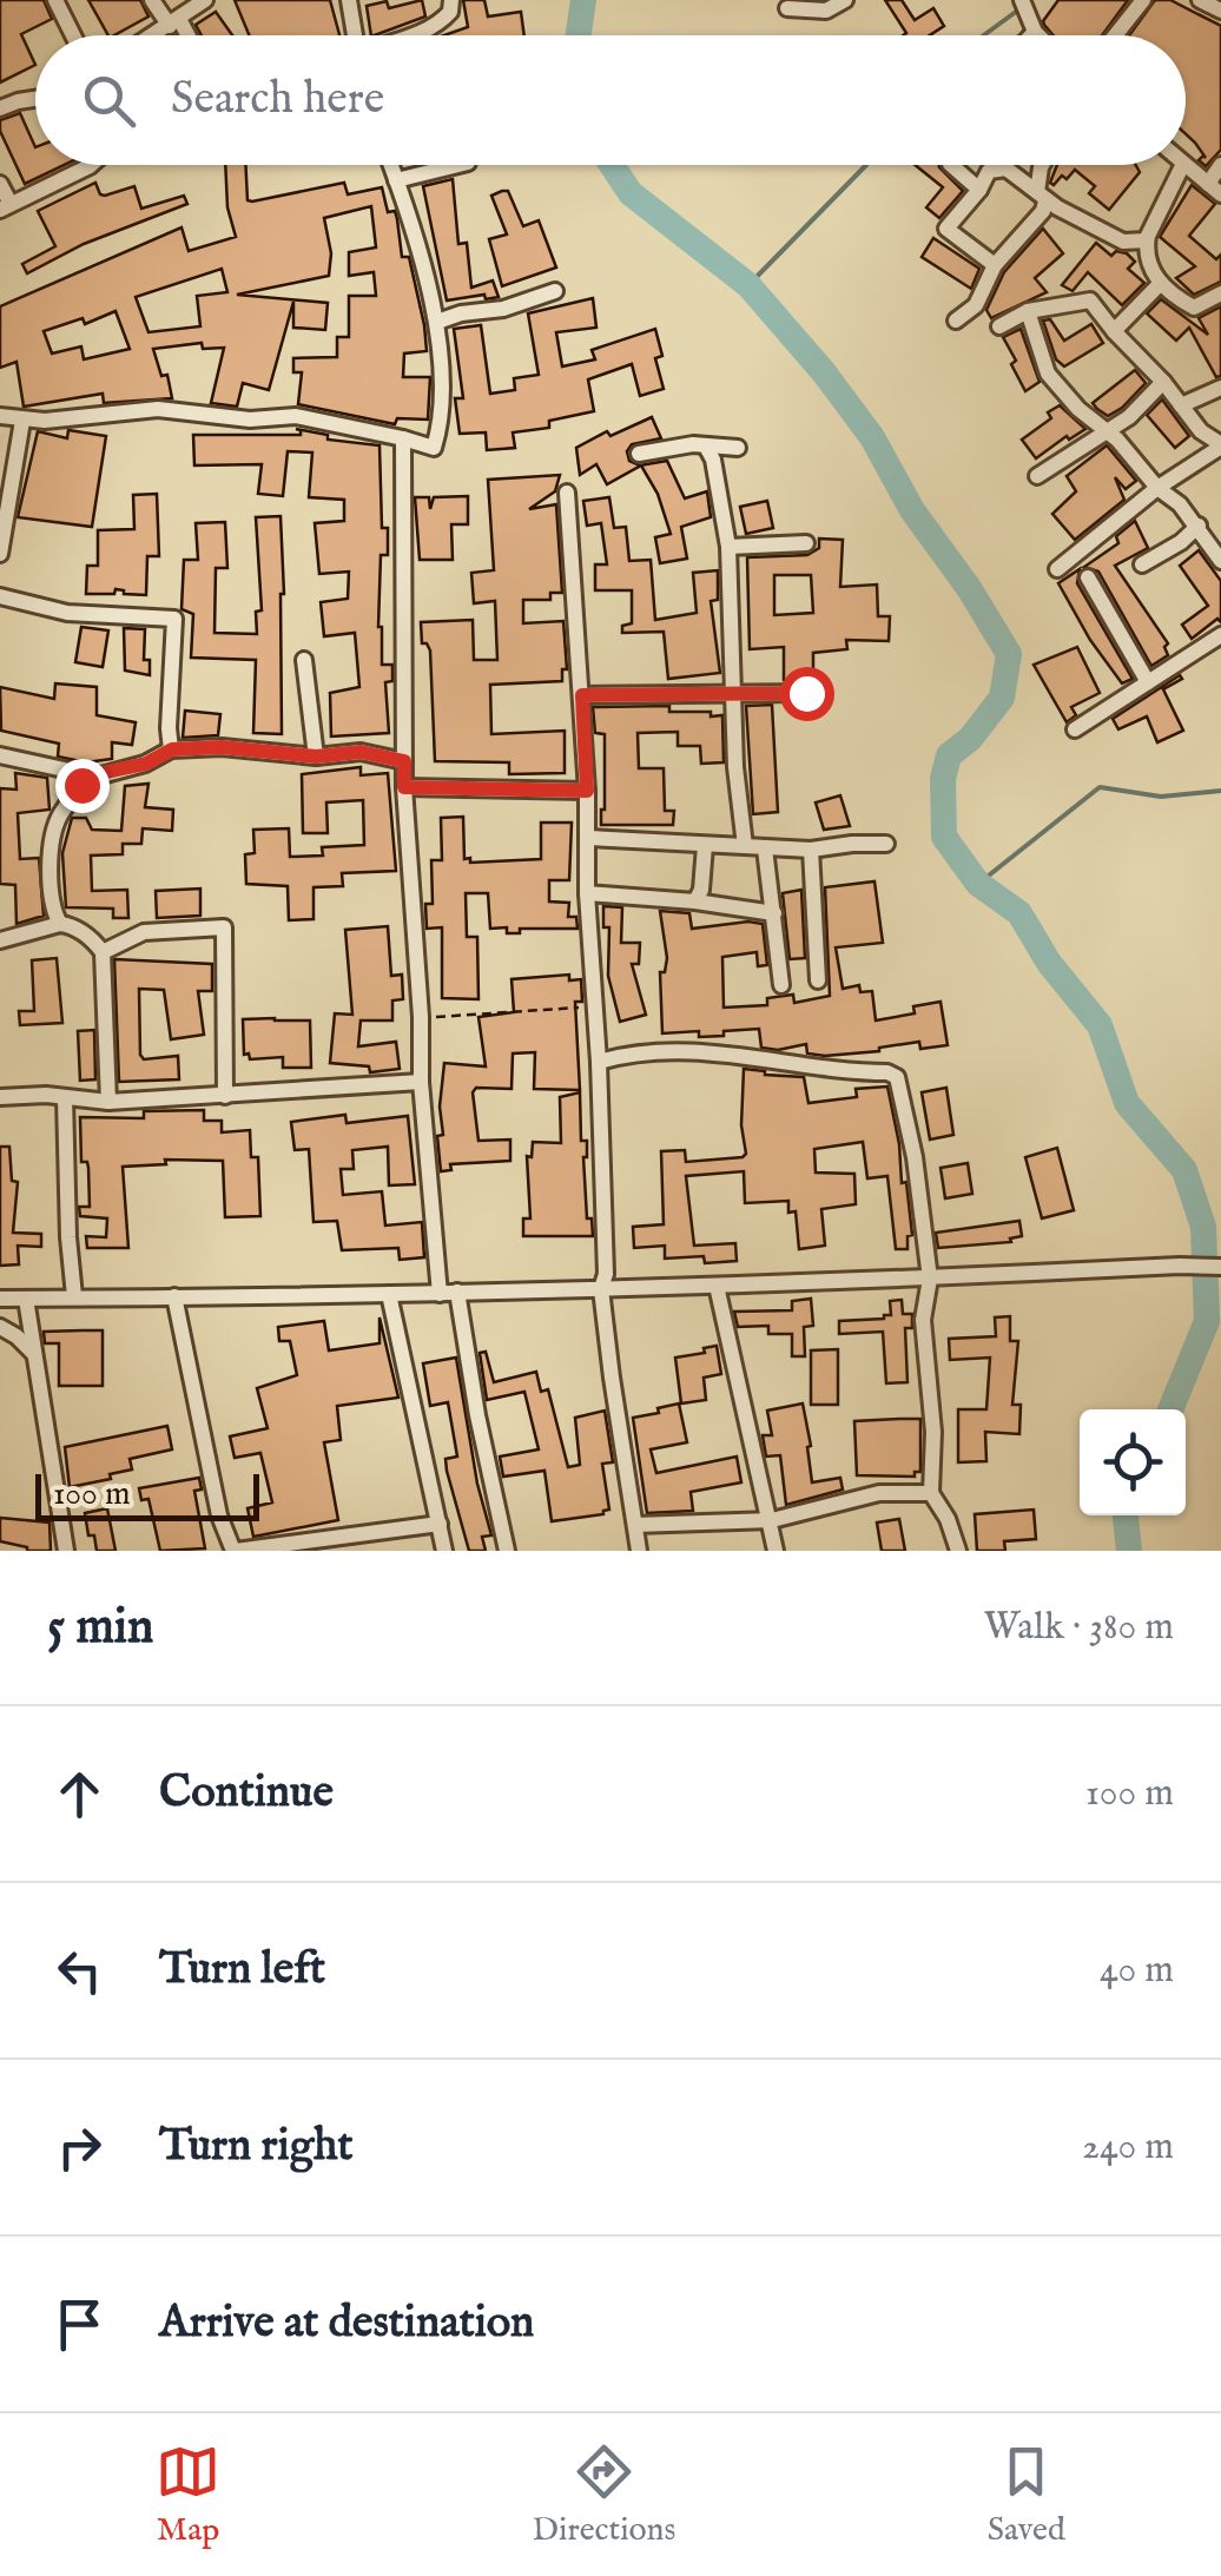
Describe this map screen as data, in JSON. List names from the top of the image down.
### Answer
{
  "scale_bar": "100 m",
  "page": {
    "search": "Search here",
    "scale": "100 m",
    "heading": ["5 min", "Walk · 380 m"],
    "list": [
      ["Continue", "100 m"],
      ["Turn left", "40 m"],
      ["Turn right", "240 m"],
      "Arrive at destination"
    ],
    "nav": ["Map", "Directions", "Saved"]
  }
}
